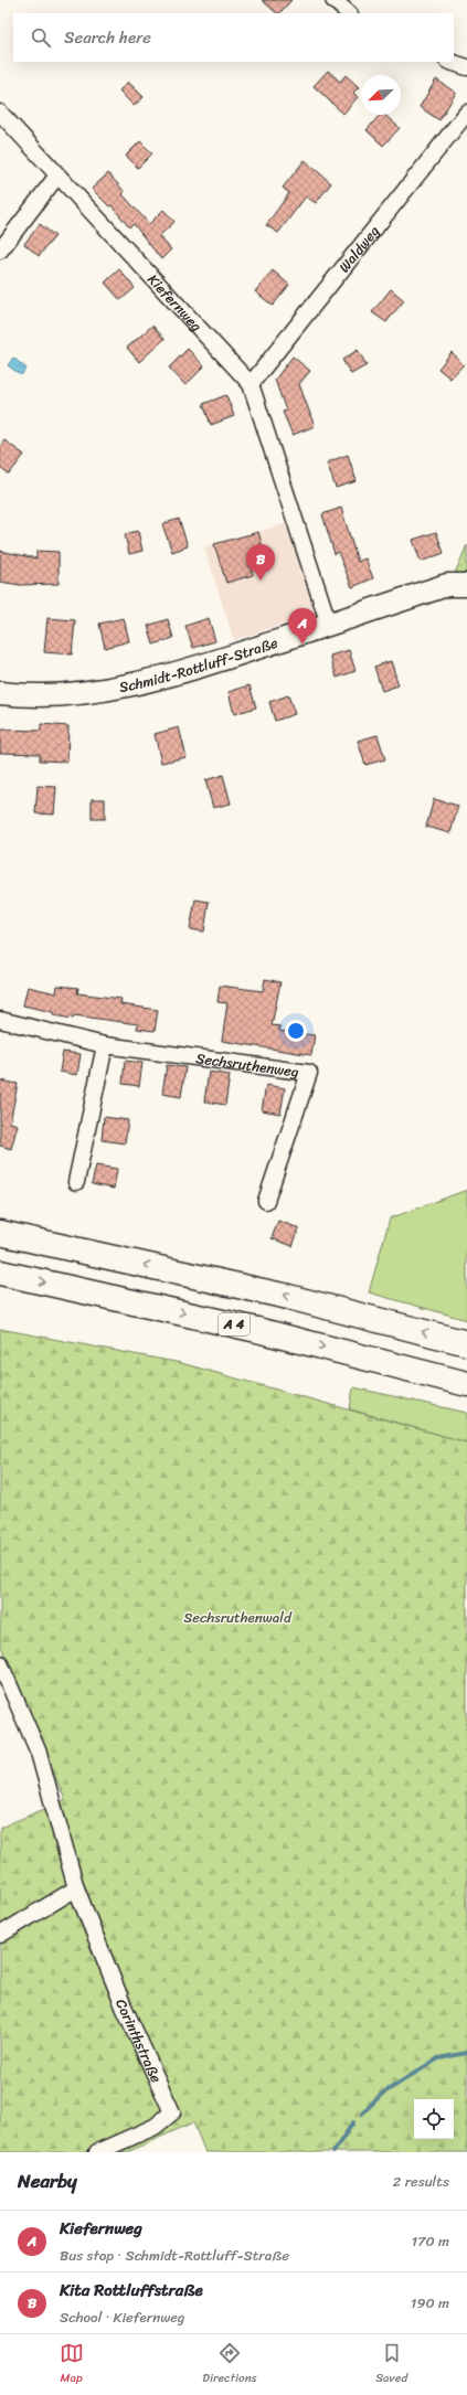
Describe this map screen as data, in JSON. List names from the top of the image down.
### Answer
{
  "streets": {
    "highway": ["A 4"],
    "street": [
      "Waldweg",
      "Kiefernweg",
      "Schmidt-Rottluff-Straße",
      "Sechsruthenweg",
      "Corinthstraße"
    ]
  },
  "crossings": [
    ["Waldweg", "Kiefernweg"],
    ["Kiefernweg", "Schmidt-Rottluff-Straße"]
  ],
  "parks": ["Sechsruthenwald"],
  "north": "bottom left",
  "page": {
    "search": "Search here",
    "pins": ["B", "A"],
    "heading": ["Nearby", "2 results"],
    "list": [
      {
        "mark": "A",
        "name": "Kiefernweg",
        "note": "Bus stop · Schmidt-Rottluff-Straße",
        "value": "170 m"
      },
      {
        "mark": "B",
        "name": "Kita Rottluffstraße",
        "note": "School · Kiefernweg",
        "value": "190 m"
      }
    ],
    "nav": ["Map", "Directions", "Saved"]
  }
}
